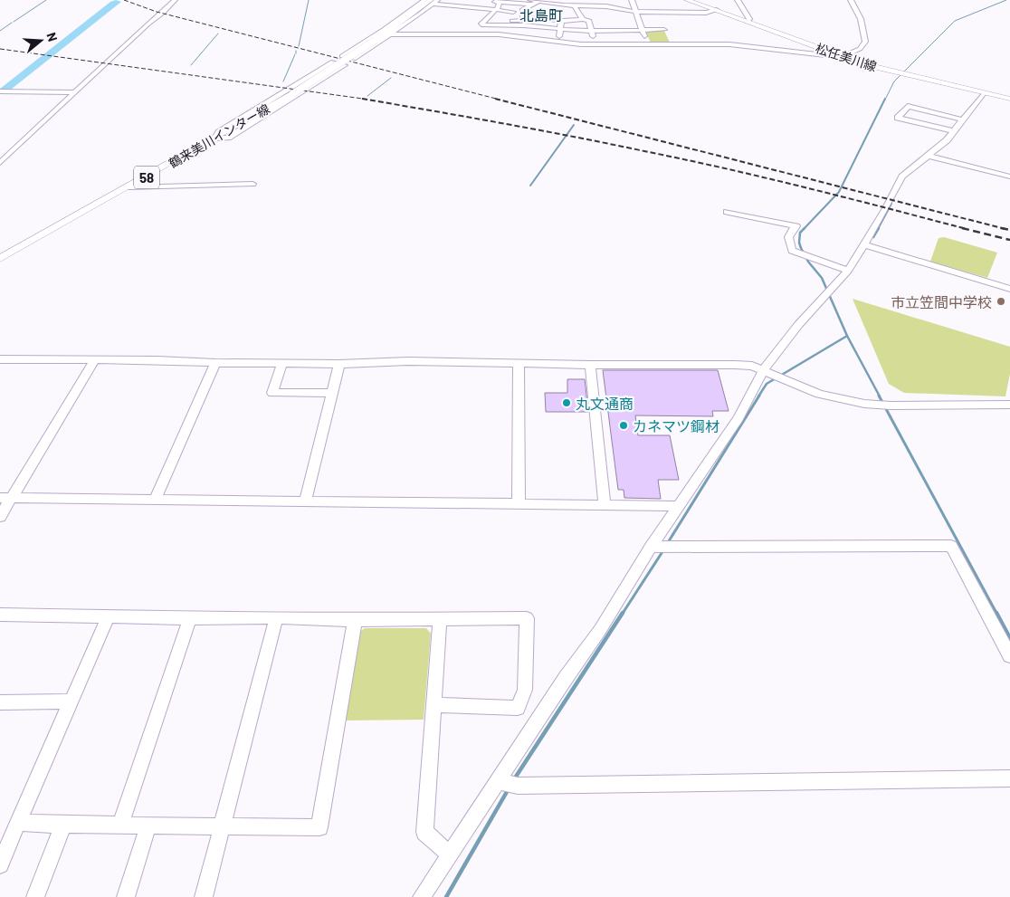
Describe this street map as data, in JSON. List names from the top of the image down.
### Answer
{
  "streets": {
    "main road": ["松任美川線", "鶴来美川インター線", "58"]
  },
  "districts": ["北島町"],
  "places": ["市立笠間中学校", "丸文通商", "カネマツ鋼材"],
  "north": "right"
}
